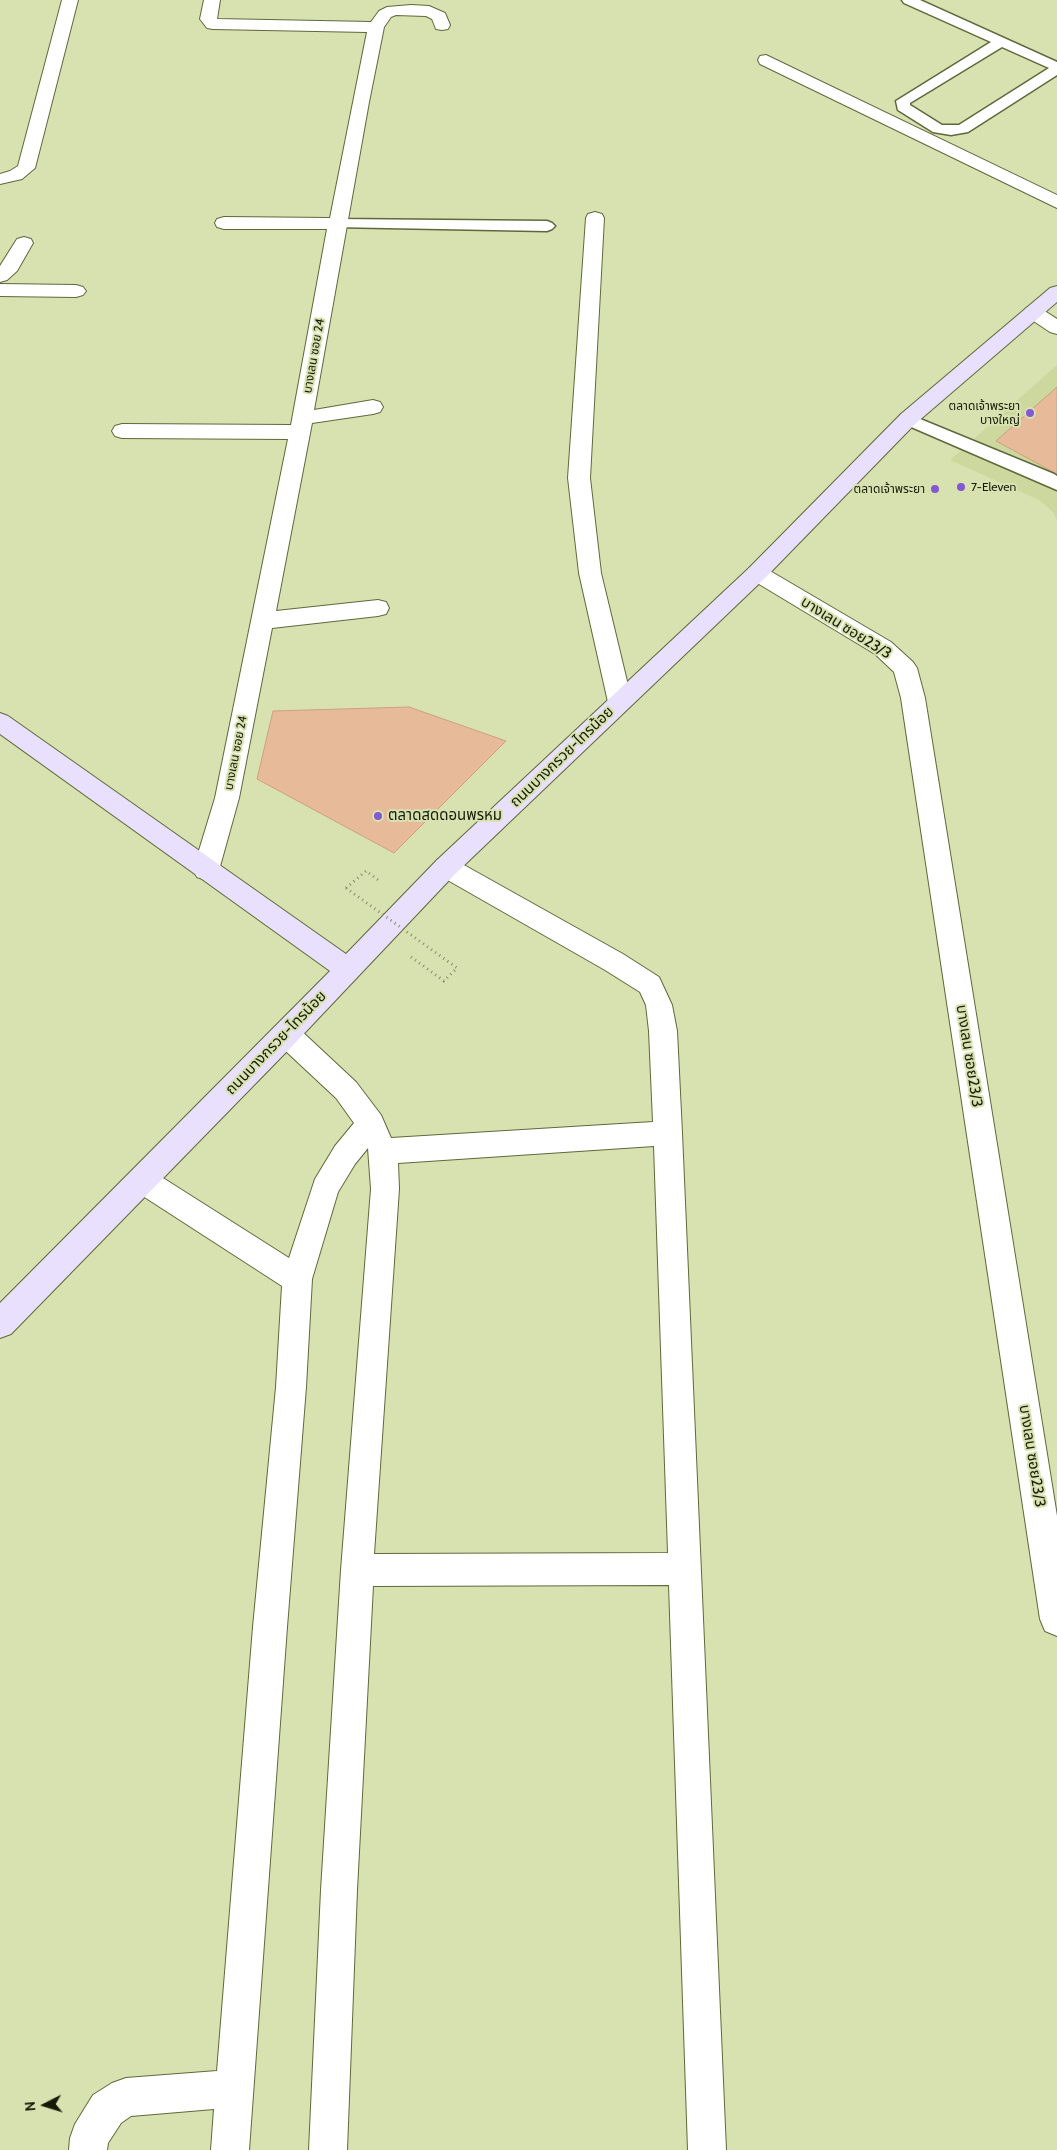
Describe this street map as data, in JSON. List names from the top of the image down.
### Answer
{
  "streets": {
    "main road": ["ถนนบางกรวย-ไทรน้อย"],
    "street": ["บางเลน ซอย 24", "บางเลน ซอย23/3"]
  },
  "crossings": [
    ["บางเลน ซอย23/3", "ถนนบางกรวย-ไทรน้อย"]
  ],
  "places": [
    "ตลาดเจ้าพระยา บางใหญ่",
    "7-Eleven",
    "ตลาดเจ้าพระยา",
    "ตลาดสดดอนพรหม"
  ],
  "north": "left"
}
